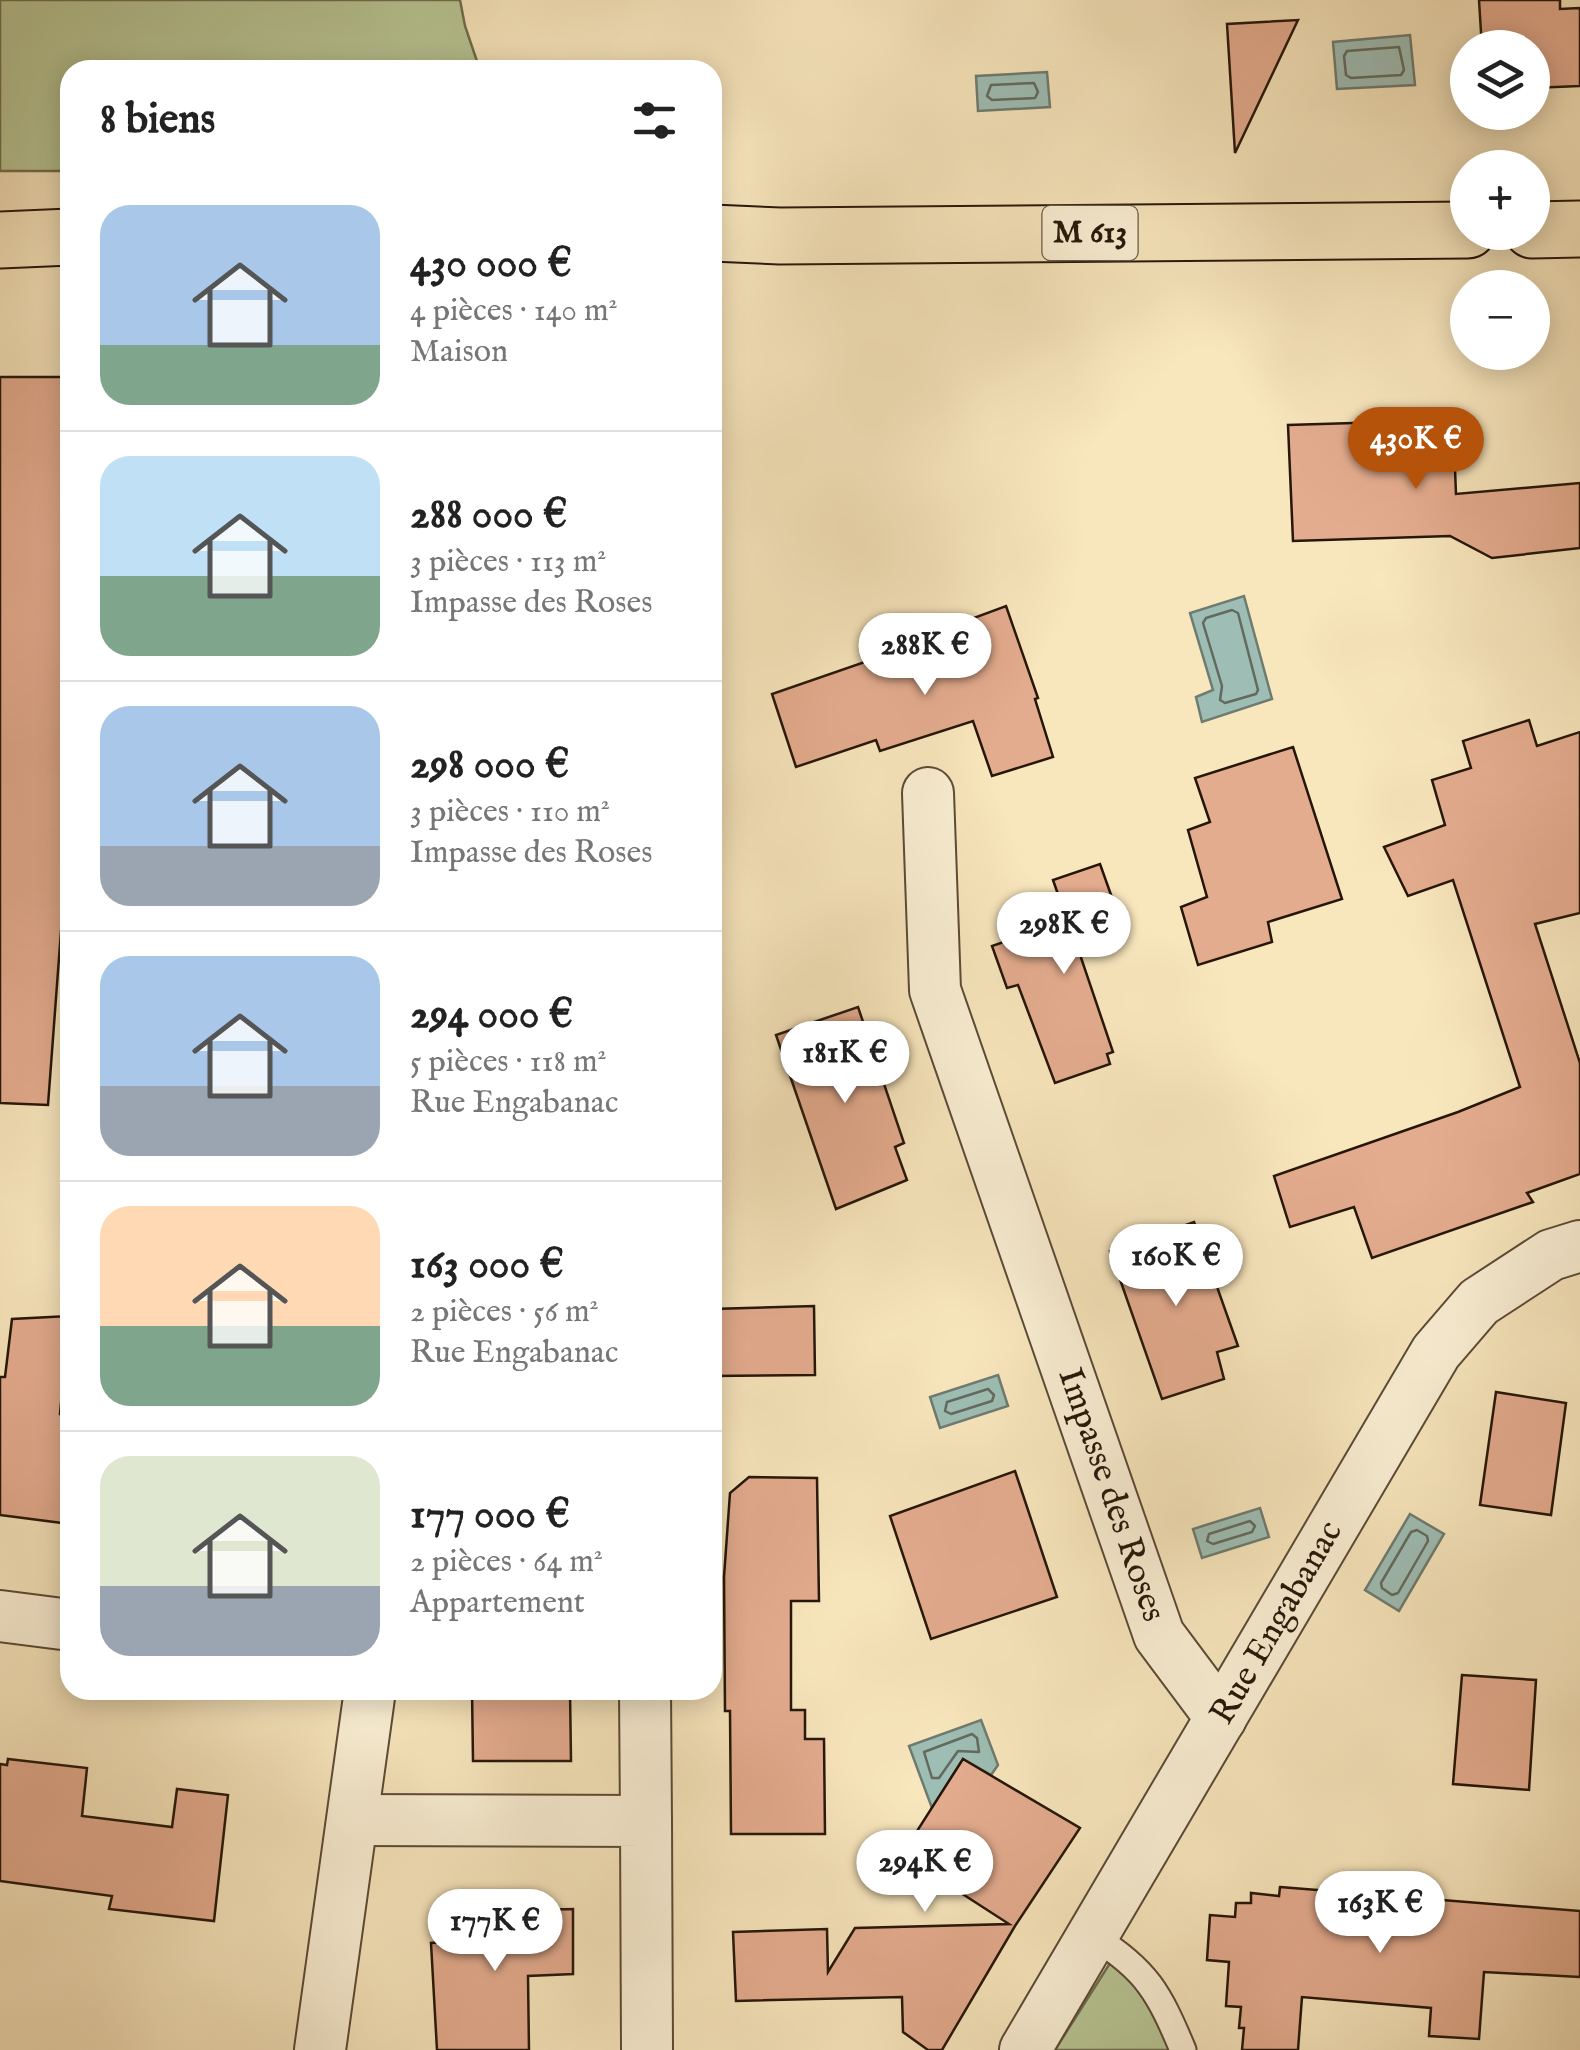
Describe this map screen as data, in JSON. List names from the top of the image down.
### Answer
{
  "streets": {
    "main road": ["M 613"],
    "street": ["Impasse des Roses", "Rue Engabanac"]
  },
  "crossings": [
    ["Impasse des Roses", "Rue Engabanac"]
  ],
  "page": {
    "map_buttons": ["+", "−"],
    "heading": "8 biens",
    "list": [
      {
        "name": "430 000 €",
        "note": "4 pièces · 140 m² · Maison"
      },
      {
        "name": "288 000 €",
        "note": "3 pièces · 113 m² · Impasse des Roses"
      },
      {
        "name": "298 000 €",
        "note": "3 pièces · 110 m² · Impasse des Roses"
      },
      {
        "name": "294 000 €",
        "note": "5 pièces · 118 m² · Rue Engabanac"
      },
      {
        "name": "163 000 €",
        "note": "2 pièces · 56 m² · Rue Engabanac"
      },
      {
        "name": "177 000 €",
        "note": "2 pièces · 64 m² · Appartement"
      }
    ],
    "price": [
      "430K €",
      "288K €",
      "298K €",
      "181K €",
      "160K €",
      "294K €",
      "163K €",
      "177K €"
    ]
  }
}
